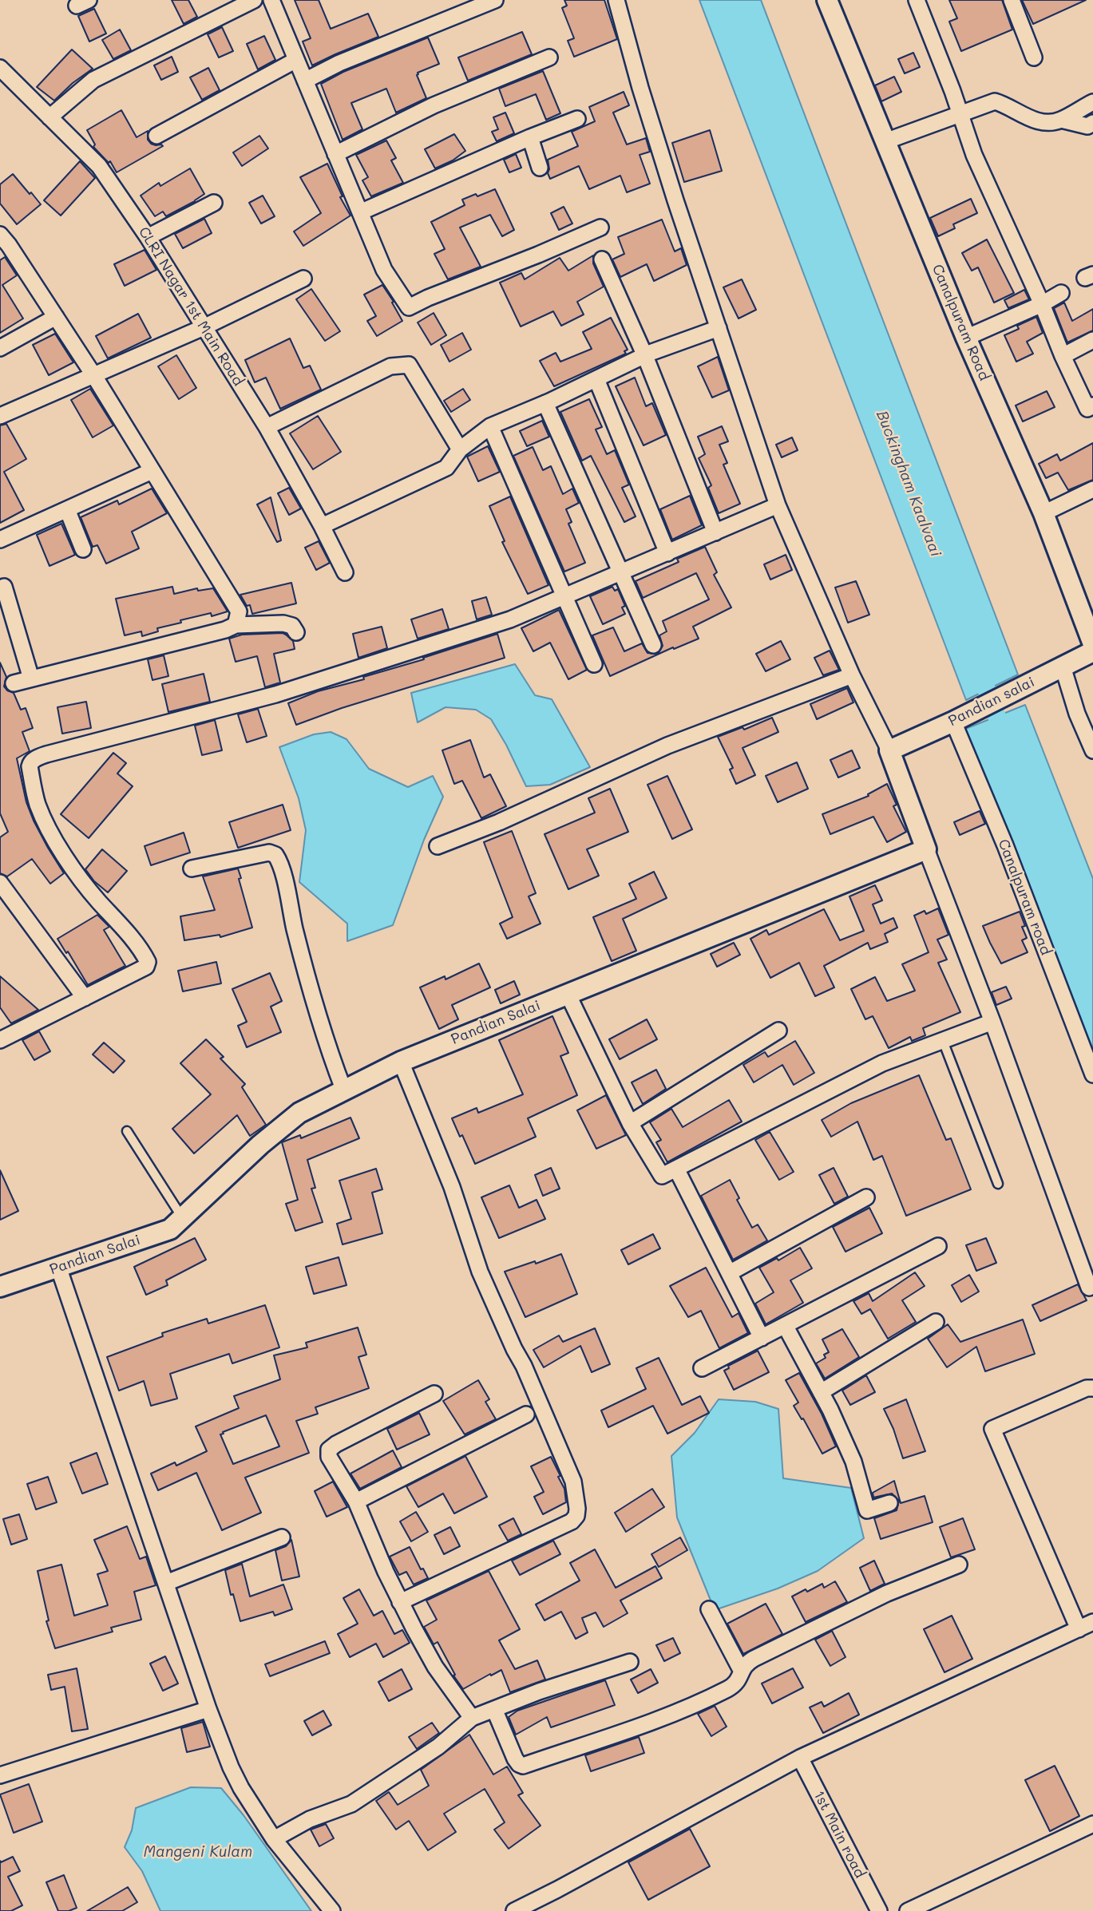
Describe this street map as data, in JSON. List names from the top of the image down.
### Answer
{
  "streets": {
    "street": [
      "CLRI Nagar 1st Main Road",
      "Canalpuram Road",
      "Pandian salai",
      "Canalpuram road",
      "Pandian Salai",
      "1st Main road"
    ]
  },
  "crossings": [
    ["Pandian salai", "Canalpuram road"]
  ],
  "water": ["Buckingham Kaalvaai", "Mangeni Kulam"]
}
